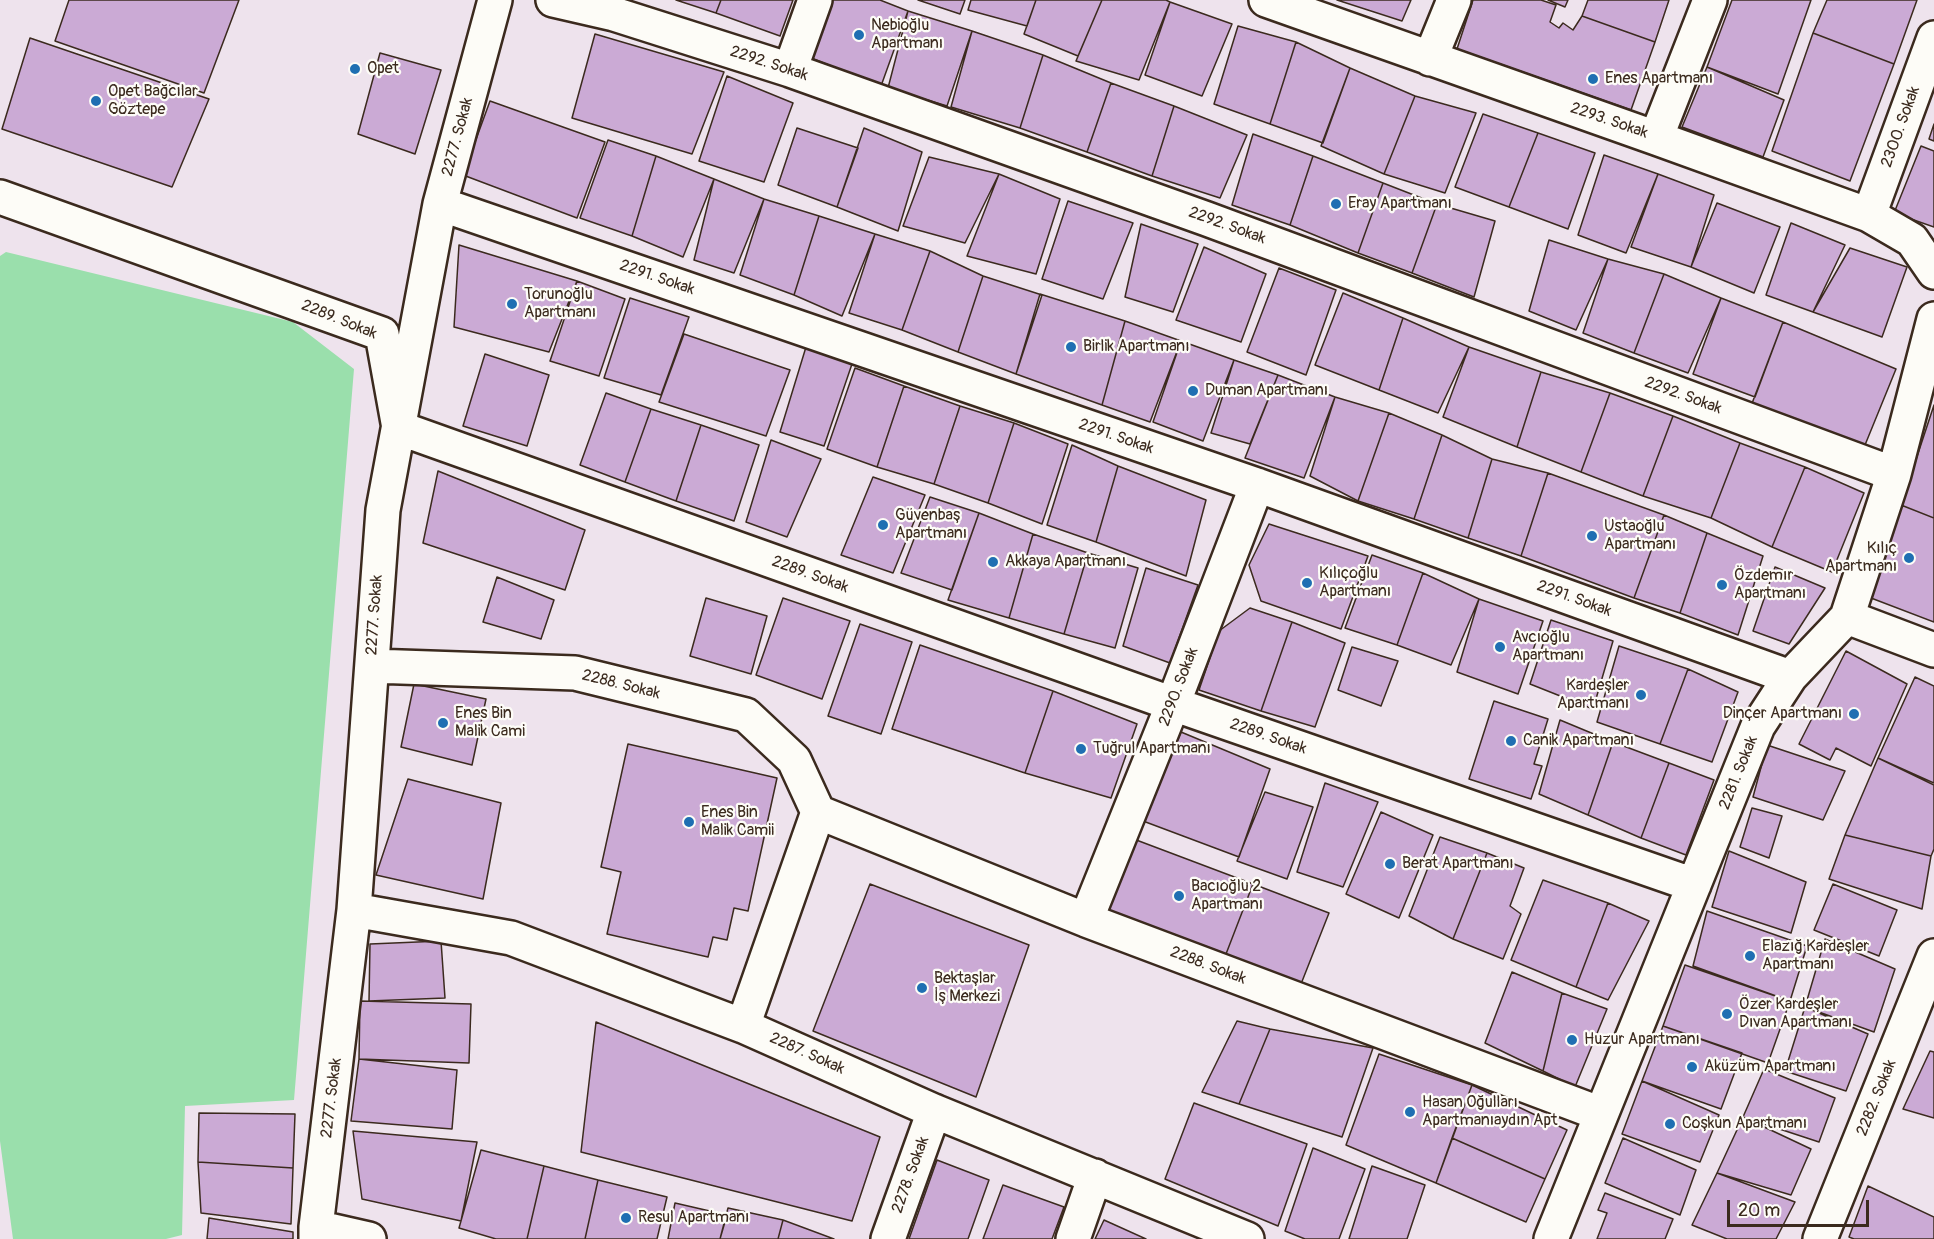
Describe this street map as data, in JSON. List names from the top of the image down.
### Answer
{
  "streets": {
    "street": [
      "2292. Sokak",
      "2293. Sokak",
      "2300. Sokak",
      "2277. Sokak",
      "2291. Sokak",
      "2289. Sokak",
      "2288. Sokak",
      "2290. Sokak",
      "2281. Sokak",
      "2287. Sokak",
      "2282. Sokak",
      "2278. Sokak"
    ]
  },
  "crossings": [
    ["2292. Sokak", "2281. Sokak"],
    ["2293. Sokak", "2300. Sokak"],
    ["2277. Sokak", "2291. Sokak"],
    ["2277. Sokak", "2289. Sokak"],
    ["2277. Sokak", "2288. Sokak"],
    ["2277. Sokak", "2287. Sokak"],
    ["2291. Sokak", "2290. Sokak"],
    ["2291. Sokak", "2281. Sokak"],
    ["2289. Sokak", "2290. Sokak"],
    ["2289. Sokak", "2281. Sokak"],
    ["2288. Sokak", "2290. Sokak"],
    ["2288. Sokak", "2281. Sokak"],
    ["2287. Sokak", "2278. Sokak"]
  ],
  "places": [
    "Nebioğlu Apartmanı",
    "Opet",
    "Enes Apartmanı",
    "Opet Bağcılar Göztepe",
    "Eray Apartmanı",
    "Torunoğlu Apartmanı",
    "Birlik Apartmanı",
    "Duman Apartmanı",
    "Güvenbaş Apartmanı",
    "Ustaoğlu Apartmanı",
    "Kılıç Apartmanı",
    "Akkaya Apartmanı",
    "Kılıçoğlu Apartmanı",
    "Özdemır Apartmanı",
    "Avcıoğlu Apartmanı",
    "Kardeşler Apartmanı",
    "Dinçer Apartmanı",
    "Enes Bin Malik Cami",
    "Canik Apartmanı",
    "Tuğrul Apartmanı",
    "Enes Bin Malik Camii",
    "Berat Apartmanı",
    "Bacıoğlu 2 Apartmanı",
    "Elazığ Kardeşler Apartmanı",
    "Bektaşlar İş Merkezi",
    "Özer Kardeşler Dıvan Apartmanı",
    "Huzur Apartmanı",
    "Aküzüm Apartmanı",
    "Hasan Oğulları Apartmanıaydın Apt",
    "Coşkun Apartmanı",
    "Resul Apartmanı"
  ],
  "scale_bar": "20 m"
}
